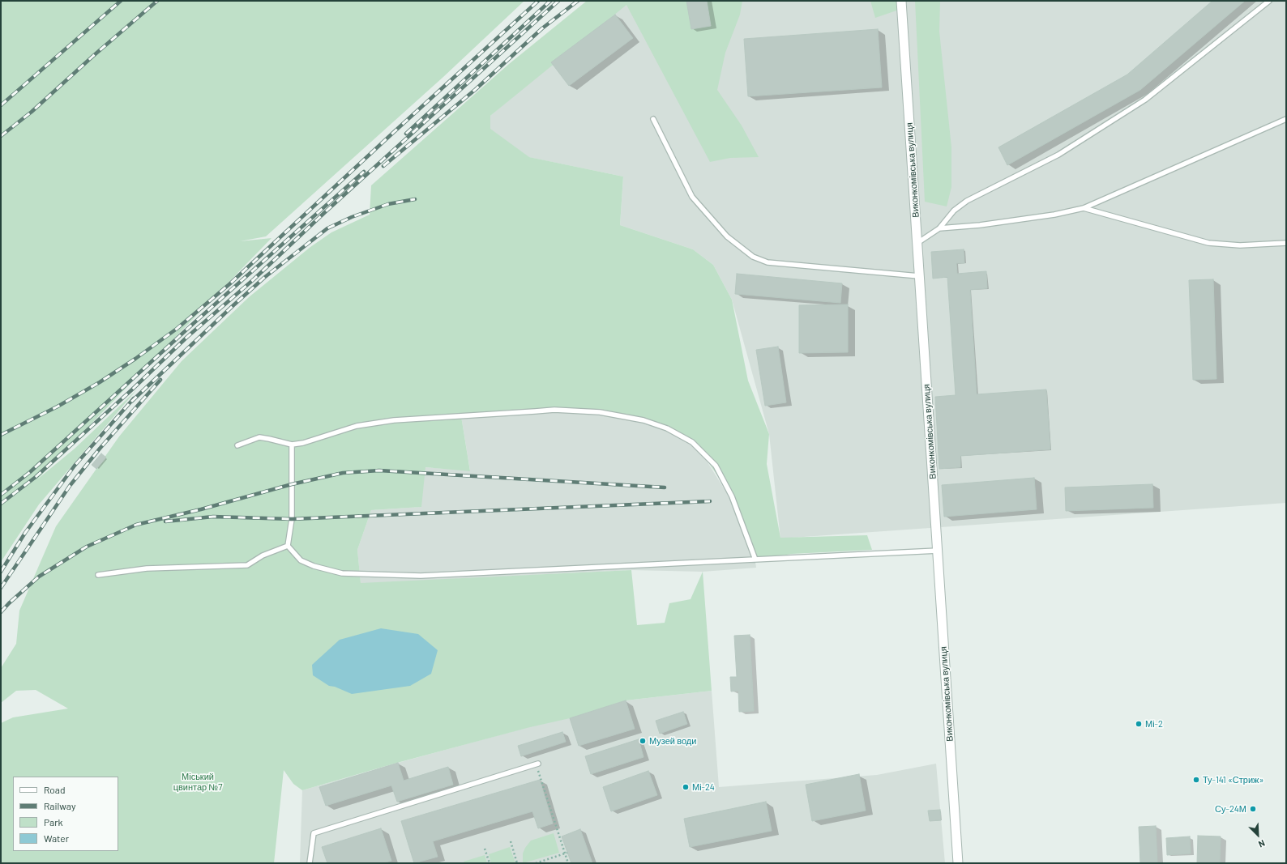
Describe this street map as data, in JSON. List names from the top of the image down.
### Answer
{
  "streets": {
    "street": ["Виконкомівська вулиця"]
  },
  "parks": ["Міський цвинтар №7"],
  "places": [
    "Мі-2",
    "Музей води",
    "Ту-141 «Стриж»",
    "Мі-24",
    "Су-24М"
  ],
  "legend": [
    "Road",
    "Railway",
    "Park",
    "Water"
  ],
  "north": "bottom right"
}
